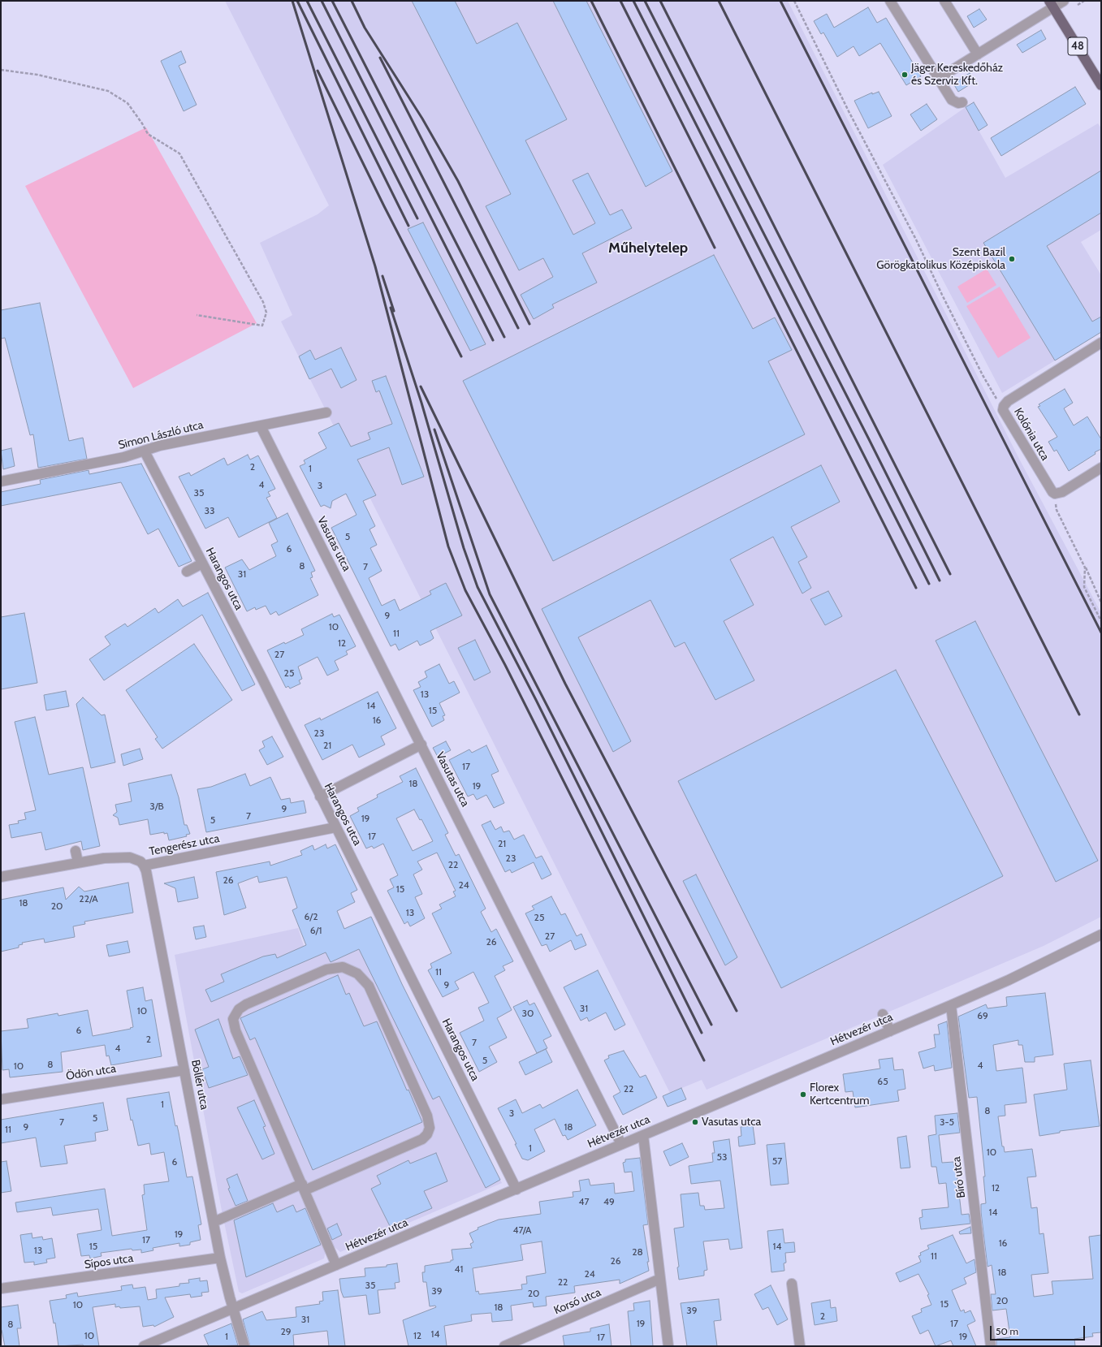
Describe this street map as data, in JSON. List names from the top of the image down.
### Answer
{
  "streets": {
    "main road": ["48"],
    "street": [
      "Kolónia utca",
      "Simon László utca",
      "Vasutas utca",
      "Harangos utca",
      "Tengerész utca",
      "Hétvezér utca",
      "Ödön utca",
      "Böllér utca",
      "Bíró utca",
      "Sípos utca",
      "Korsó utca"
    ]
  },
  "crossings": [
    ["Simon László utca", "Vasutas utca"],
    ["Simon László utca", "Harangos utca"],
    ["Vasutas utca", "Hétvezér utca"],
    ["Harangos utca", "Tengerész utca"],
    ["Harangos utca", "Hétvezér utca"],
    ["Tengerész utca", "Böllér utca"],
    ["Hétvezér utca", "Böllér utca"],
    ["Hétvezér utca", "Bíró utca"],
    ["Ödön utca", "Böllér utca"],
    ["Böllér utca", "Sípos utca"]
  ],
  "districts": ["Műhelytelep"],
  "places": [
    "Jäger Kereskedőház és Szerviz Kft.",
    "Szent Bazil Görögkatolikus Középiskola",
    "Florex Kertcentrum",
    "Vasutas utca"
  ],
  "house_numbers": [
    "2",
    "1",
    "4",
    "3",
    "35",
    "33",
    "5",
    "6",
    "8",
    "7",
    "31",
    "9",
    "10",
    "11",
    "12",
    "27",
    "25",
    "13",
    "14",
    "15",
    "16",
    "23",
    "21",
    "17",
    "18",
    "19",
    "3/B",
    "9",
    "7",
    "19",
    "5",
    "17",
    "21",
    "23",
    "22",
    "26",
    "24",
    "15",
    "22/A",
    "18",
    "20",
    "13",
    "6/2",
    "25",
    "6/1",
    "27",
    "26",
    "11",
    "9",
    "31",
    "10",
    "30",
    "69",
    "6",
    "2",
    "7",
    "4",
    "5",
    "8",
    "4",
    "10",
    "65",
    "22",
    "1",
    "8",
    "3",
    "5",
    "7",
    "3-5",
    "9",
    "18",
    "11",
    "1",
    "10",
    "53",
    "57",
    "6",
    "12",
    "47",
    "49",
    "14",
    "47/A",
    "19",
    "17",
    "16",
    "15",
    "14",
    "13",
    "28",
    "11",
    "26",
    "41",
    "18",
    "24",
    "22",
    "35",
    "39",
    "20",
    "20",
    "15",
    "10",
    "18",
    "39",
    "2",
    "31",
    "19",
    "17",
    "8",
    "29",
    "14",
    "10",
    "12",
    "1",
    "19",
    "17"
  ],
  "scale_bar": "50 m"
}
